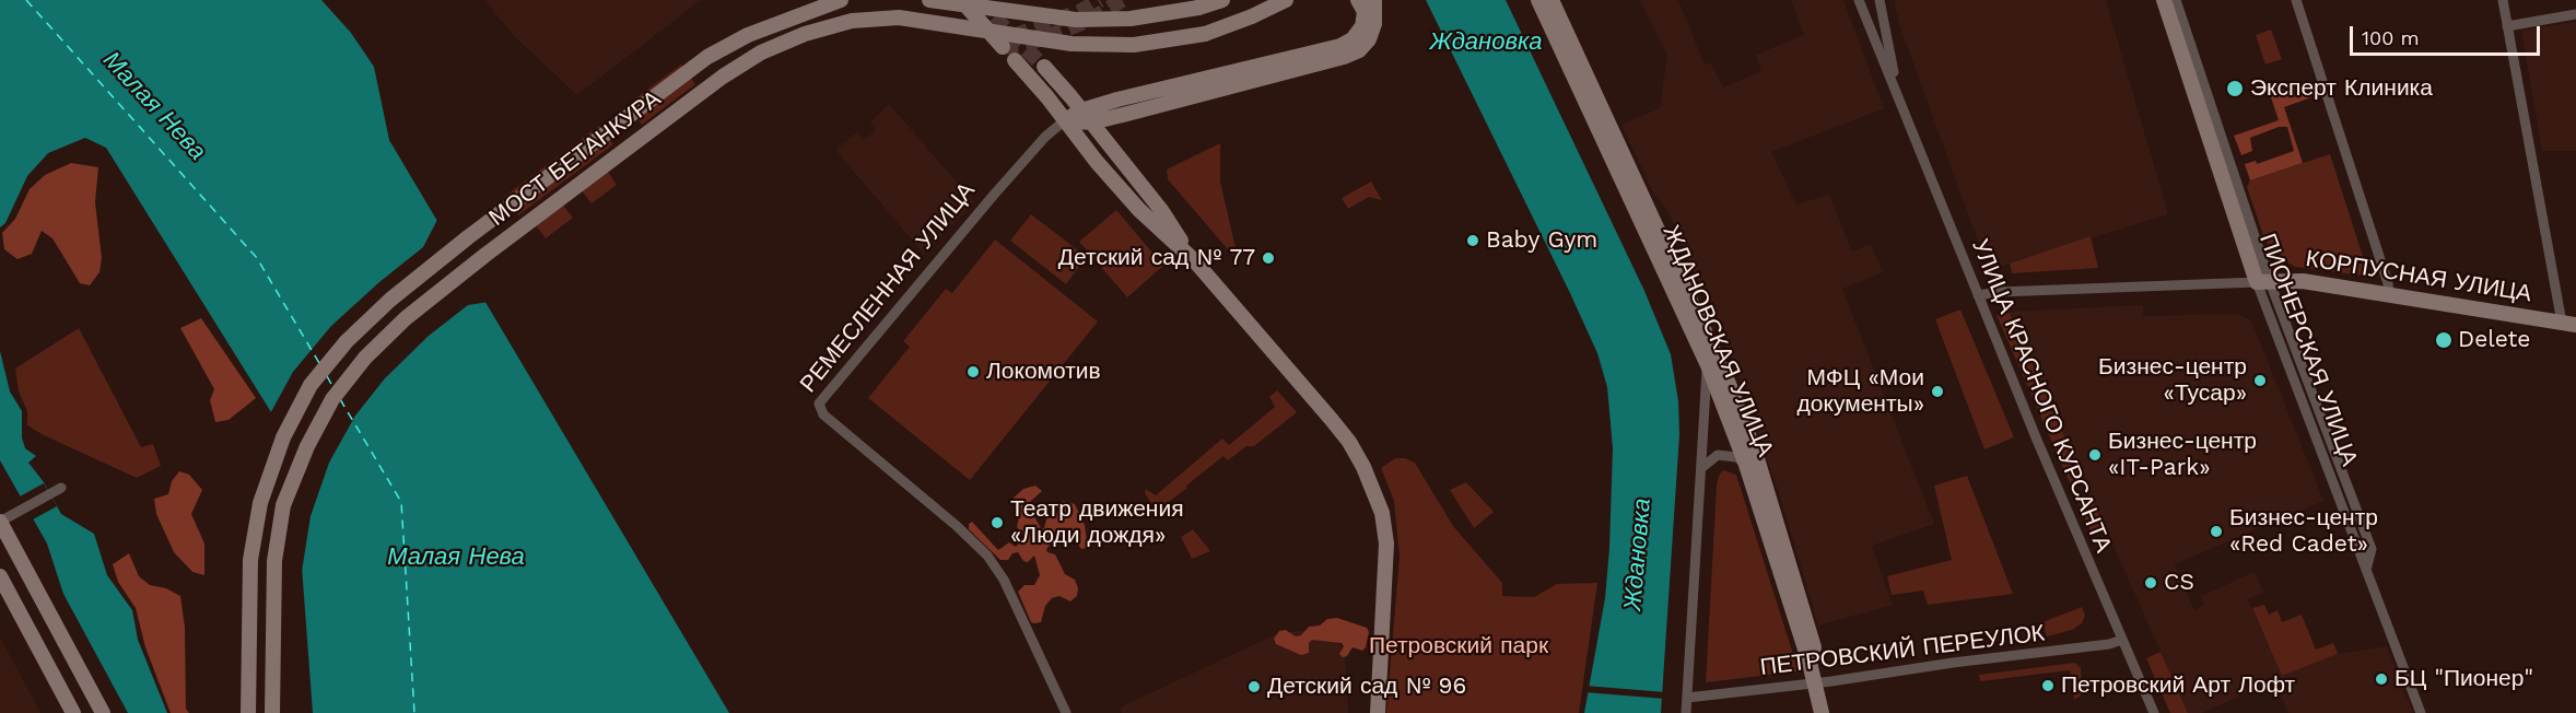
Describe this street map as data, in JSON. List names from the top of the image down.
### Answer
{
  "streets": {
    "main road": [
      "МОСТ БЕТАНКУРА",
      "КОРПУСНАЯ УЛИЦА",
      "РЕМЕСЛЕННАЯ УЛИЦА",
      "ЖДАНОВСКАЯ УЛИЦА",
      "ПИОНЕРСКАЯ УЛИЦА"
    ],
    "street": ["УЛИЦА КРАСНОГО КУРСАНТА", "ПЕТРОВСКИЙ ПЕРЕУЛОК"]
  },
  "crossings": [
    ["КОРПУСНАЯ УЛИЦА", "ПИОНЕРСКАЯ УЛИЦА"],
    ["КОРПУСНАЯ УЛИЦА", "УЛИЦА КРАСНОГО КУРСАНТА"],
    ["ЖДАНОВСКАЯ УЛИЦА", "ПЕТРОВСКИЙ ПЕРЕУЛОК"],
    ["УЛИЦА КРАСНОГО КУРСАНТА", "ПЕТРОВСКИЙ ПЕРЕУЛОК"]
  ],
  "water": ["Ждановка", "Малая Нева"],
  "parks": ["Петровский парк"],
  "places": [
    "Эксперт Клиника",
    "Baby Gym",
    "Детский сад № 77",
    "Delete",
    "Локомотив",
    "Бизнес-центр «Тусар»",
    "МФЦ «Мои документы»",
    "Бизнес-центр «IT-Park»",
    "Театр движения «Люди дождя»",
    "Бизнес-центр «Red Cadet»",
    "CS",
    "БЦ \"Пионер\"",
    "Петровский Арт Лофт",
    "Детский сад № 96"
  ],
  "scale_bar": "100 m"
}
